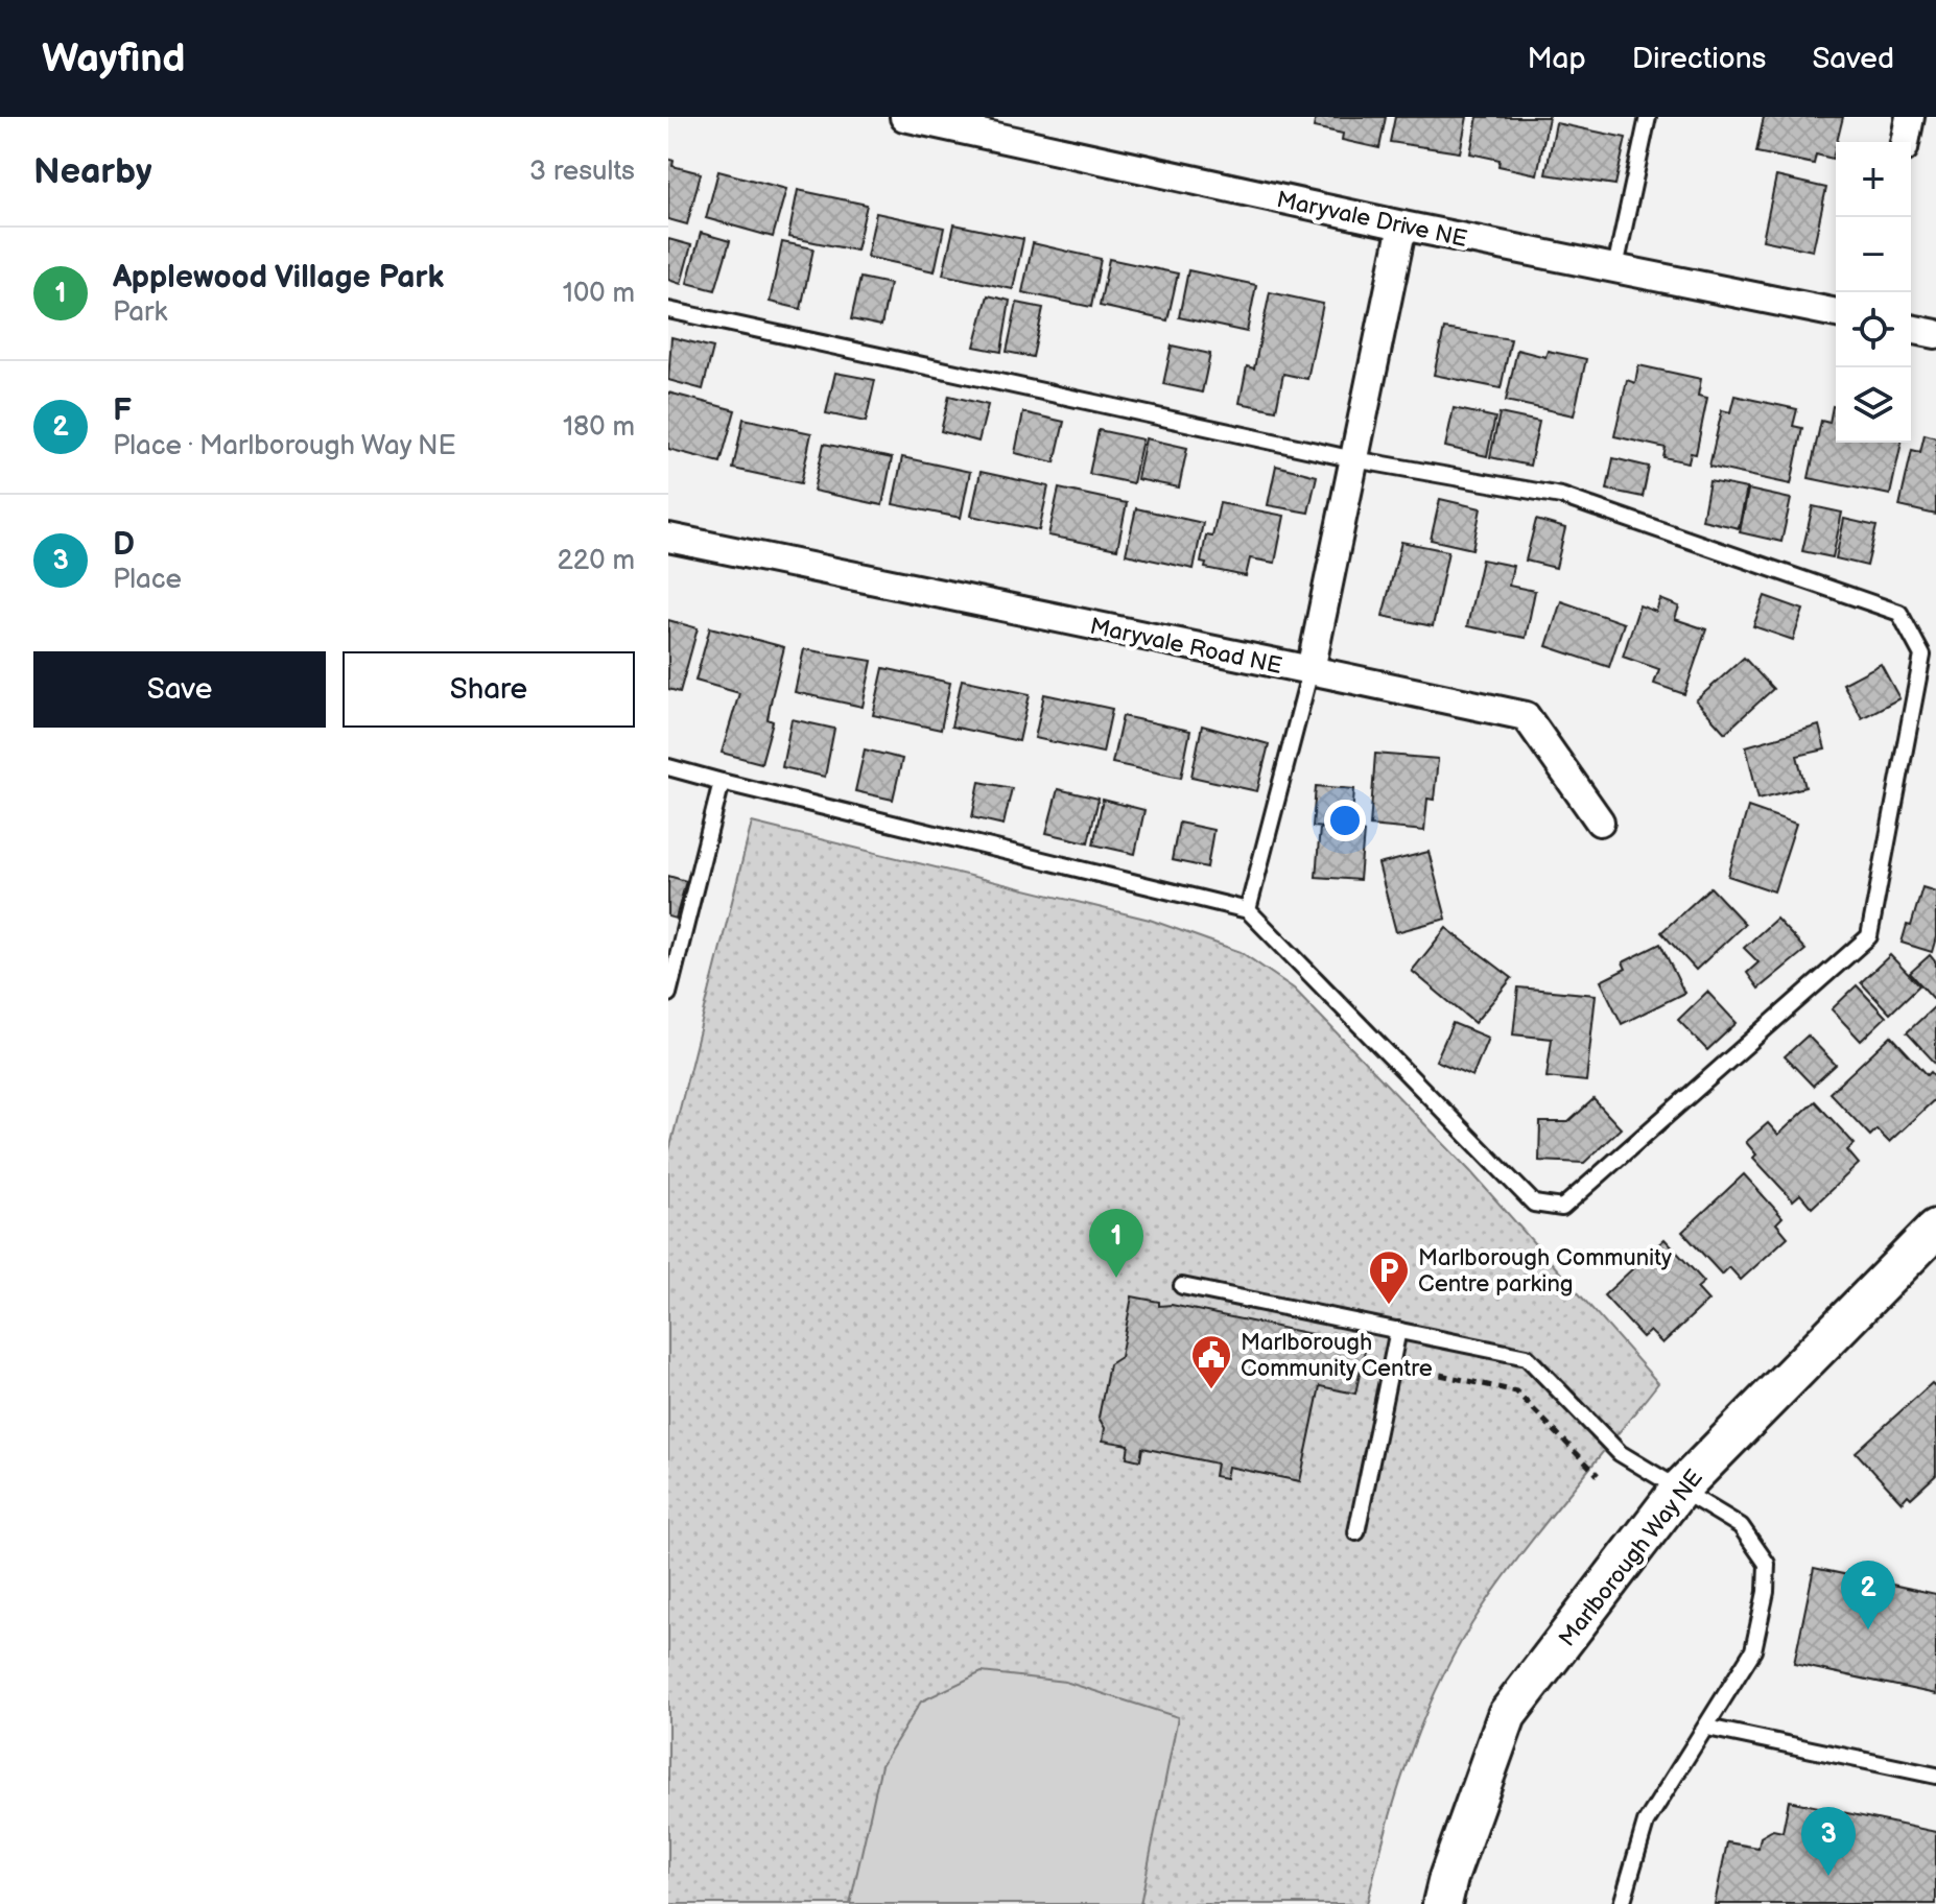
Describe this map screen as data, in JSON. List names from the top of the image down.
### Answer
{
  "streets": {
    "street": ["Maryvale Drive NE", "Maryvale Road NE", "Marlborough Way NE"]
  },
  "crossings": [
    ["Maryvale Drive NE", "Maryvale Road NE"]
  ],
  "places": {
    "parking": ["Marlborough Community Centre parking"],
    "public building": ["Marlborough Community Centre"]
  },
  "page": {
    "header": "Wayfind",
    "nav": ["Map", "Directions", "Saved"],
    "heading": ["Nearby", "3 results"],
    "map_buttons": ["+", "−"],
    "list": [
      {
        "mark": "1",
        "name": "Applewood Village Park",
        "note": "Park",
        "value": "100 m"
      },
      {
        "mark": "2",
        "name": "F",
        "note": "Place · Marlborough Way NE",
        "value": "180 m"
      },
      {
        "mark": "3",
        "name": "D",
        "note": "Place",
        "value": "220 m"
      }
    ],
    "buttons": ["Save", "Share"],
    "pins": ["1", "2", "3"]
  }
}
